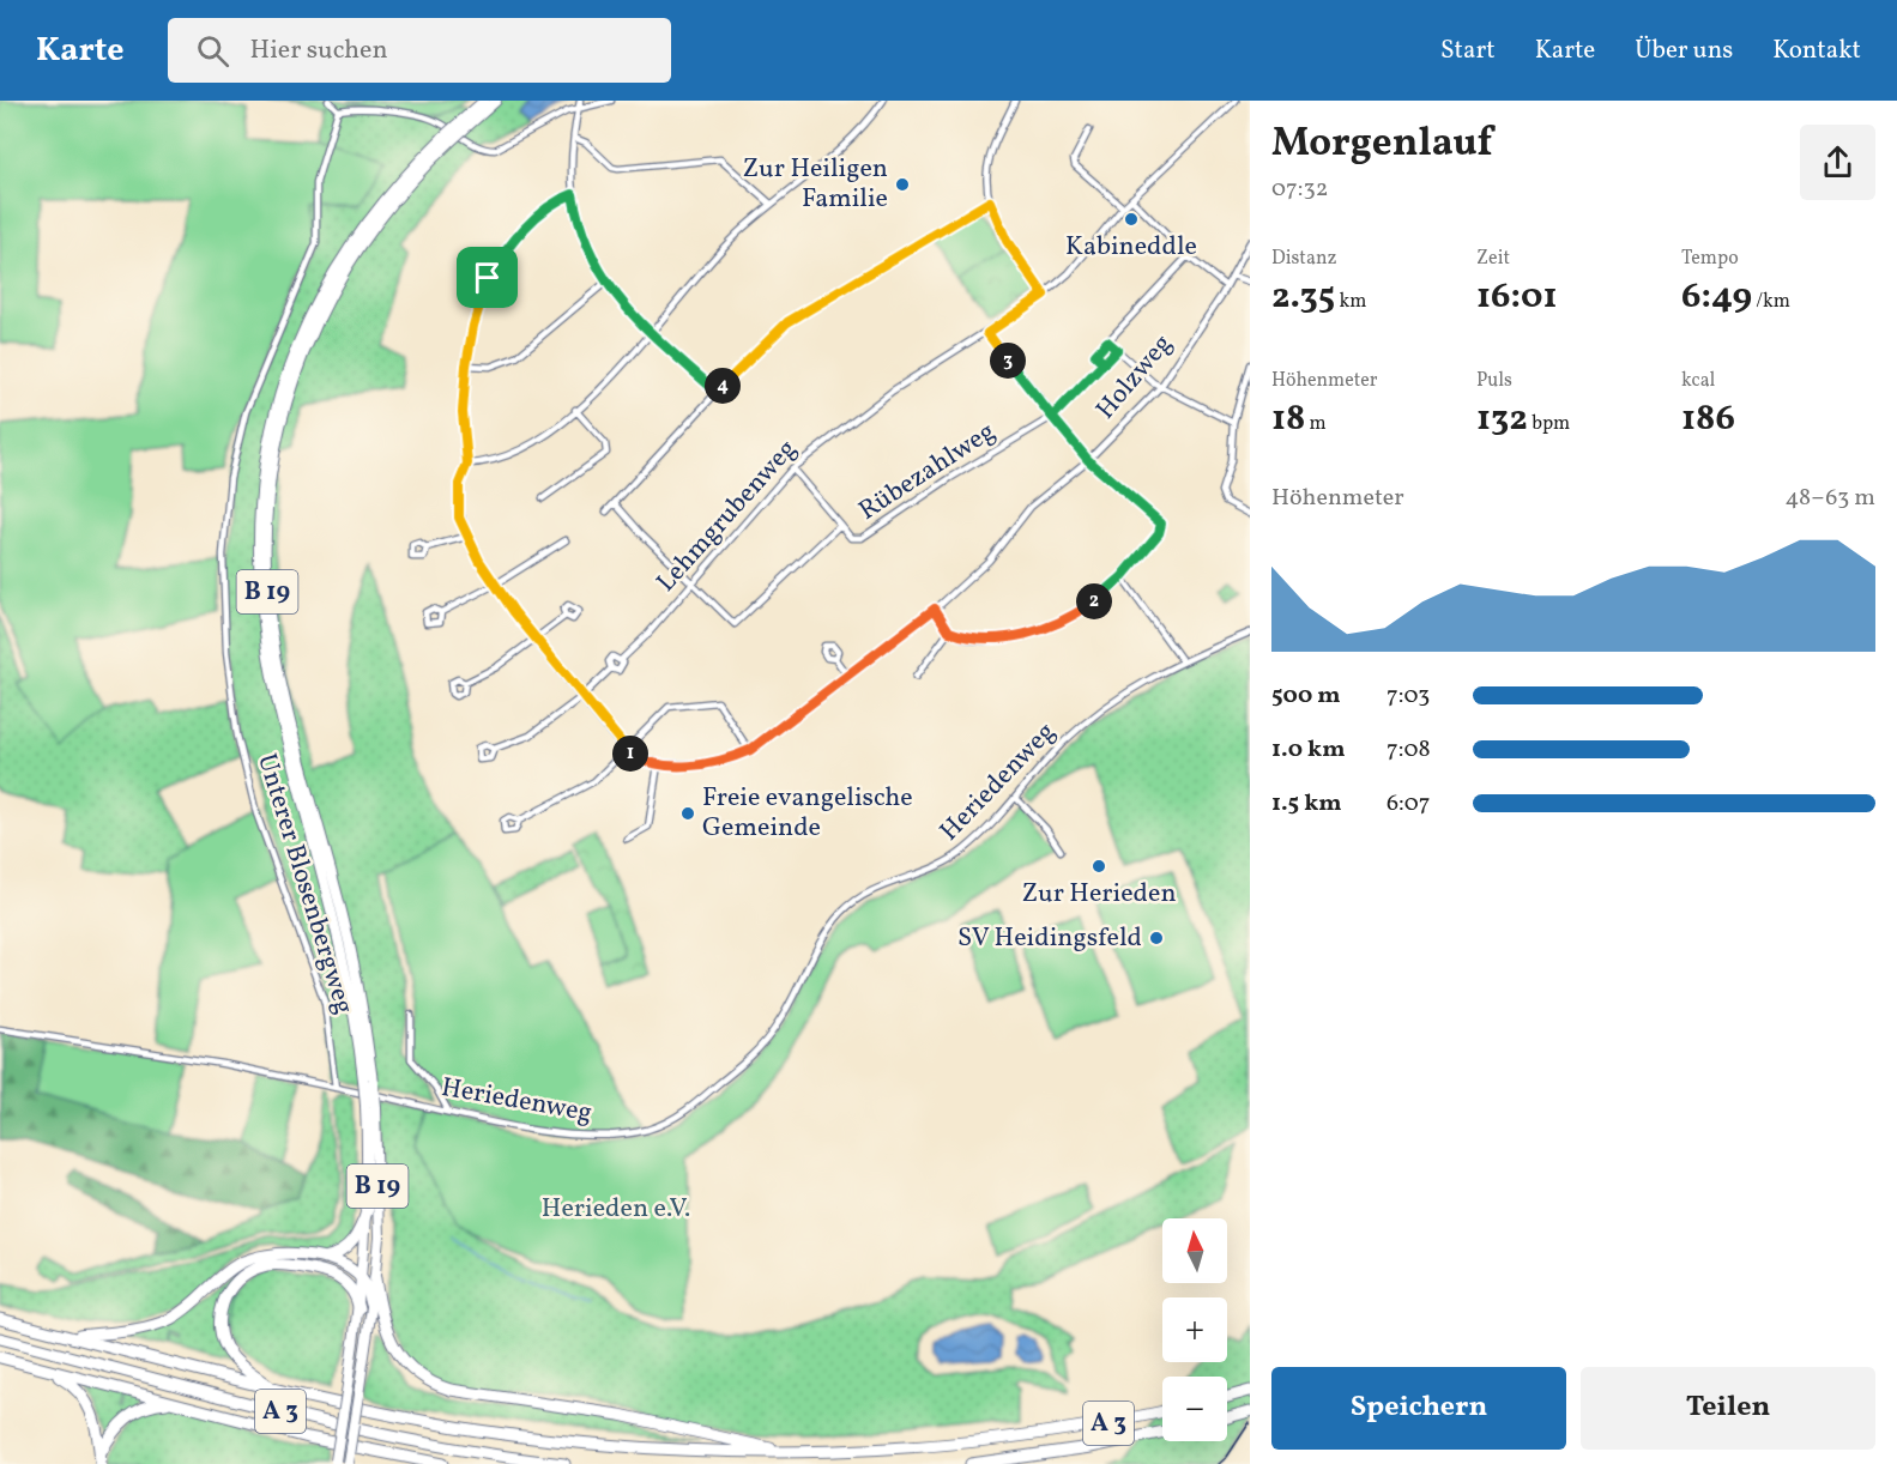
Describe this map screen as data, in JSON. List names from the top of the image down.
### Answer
{
  "streets": {
    "highway": ["A 3"],
    "main road": ["B 19"],
    "street": [
      "Holzweg",
      "Rübezahlweg",
      "Lehmgrubenweg",
      "Heriedenweg",
      "Unterer Blosenbergweg"
    ]
  },
  "crossings": [
    ["Rübezahlweg", "Lehmgrubenweg"],
    ["B 19", "A 3"],
    ["Heriedenweg", "Unterer Blosenbergweg"]
  ],
  "parks": ["Herieden e.V."],
  "places": [
    "Zur Heiligen Familie",
    "Kabineddle",
    "Freie evangelische Gemeinde",
    "Zur Herieden",
    "SV Heidingsfeld"
  ],
  "north": "top",
  "page": {
    "header": "Karte",
    "search": "Hier suchen",
    "nav": [
      "Start",
      "Karte",
      "Über uns",
      "Kontakt"
    ],
    "heading": ["Morgenlauf", "07:32"],
    "stats": [
      ["Distanz", "2.35 km"],
      ["Zeit", "16:01"],
      ["Tempo", "6:49 /km"],
      ["Höhenmeter", "18 m"],
      ["Puls", "132 bpm"],
      ["kcal", "186"]
    ],
    "pins": [
      "3",
      "4",
      "2",
      "1"
    ],
    "chart": ["Höhenmeter", "48–63 m"],
    "list": [
      {
        "name": "500 m",
        "note": "7:03"
      },
      {
        "name": "1.0 km",
        "note": "7:08"
      },
      {
        "name": "1.5 km",
        "note": "6:07"
      }
    ],
    "map_buttons": ["+", "−"],
    "buttons": ["Speichern", "Teilen"]
  }
}
